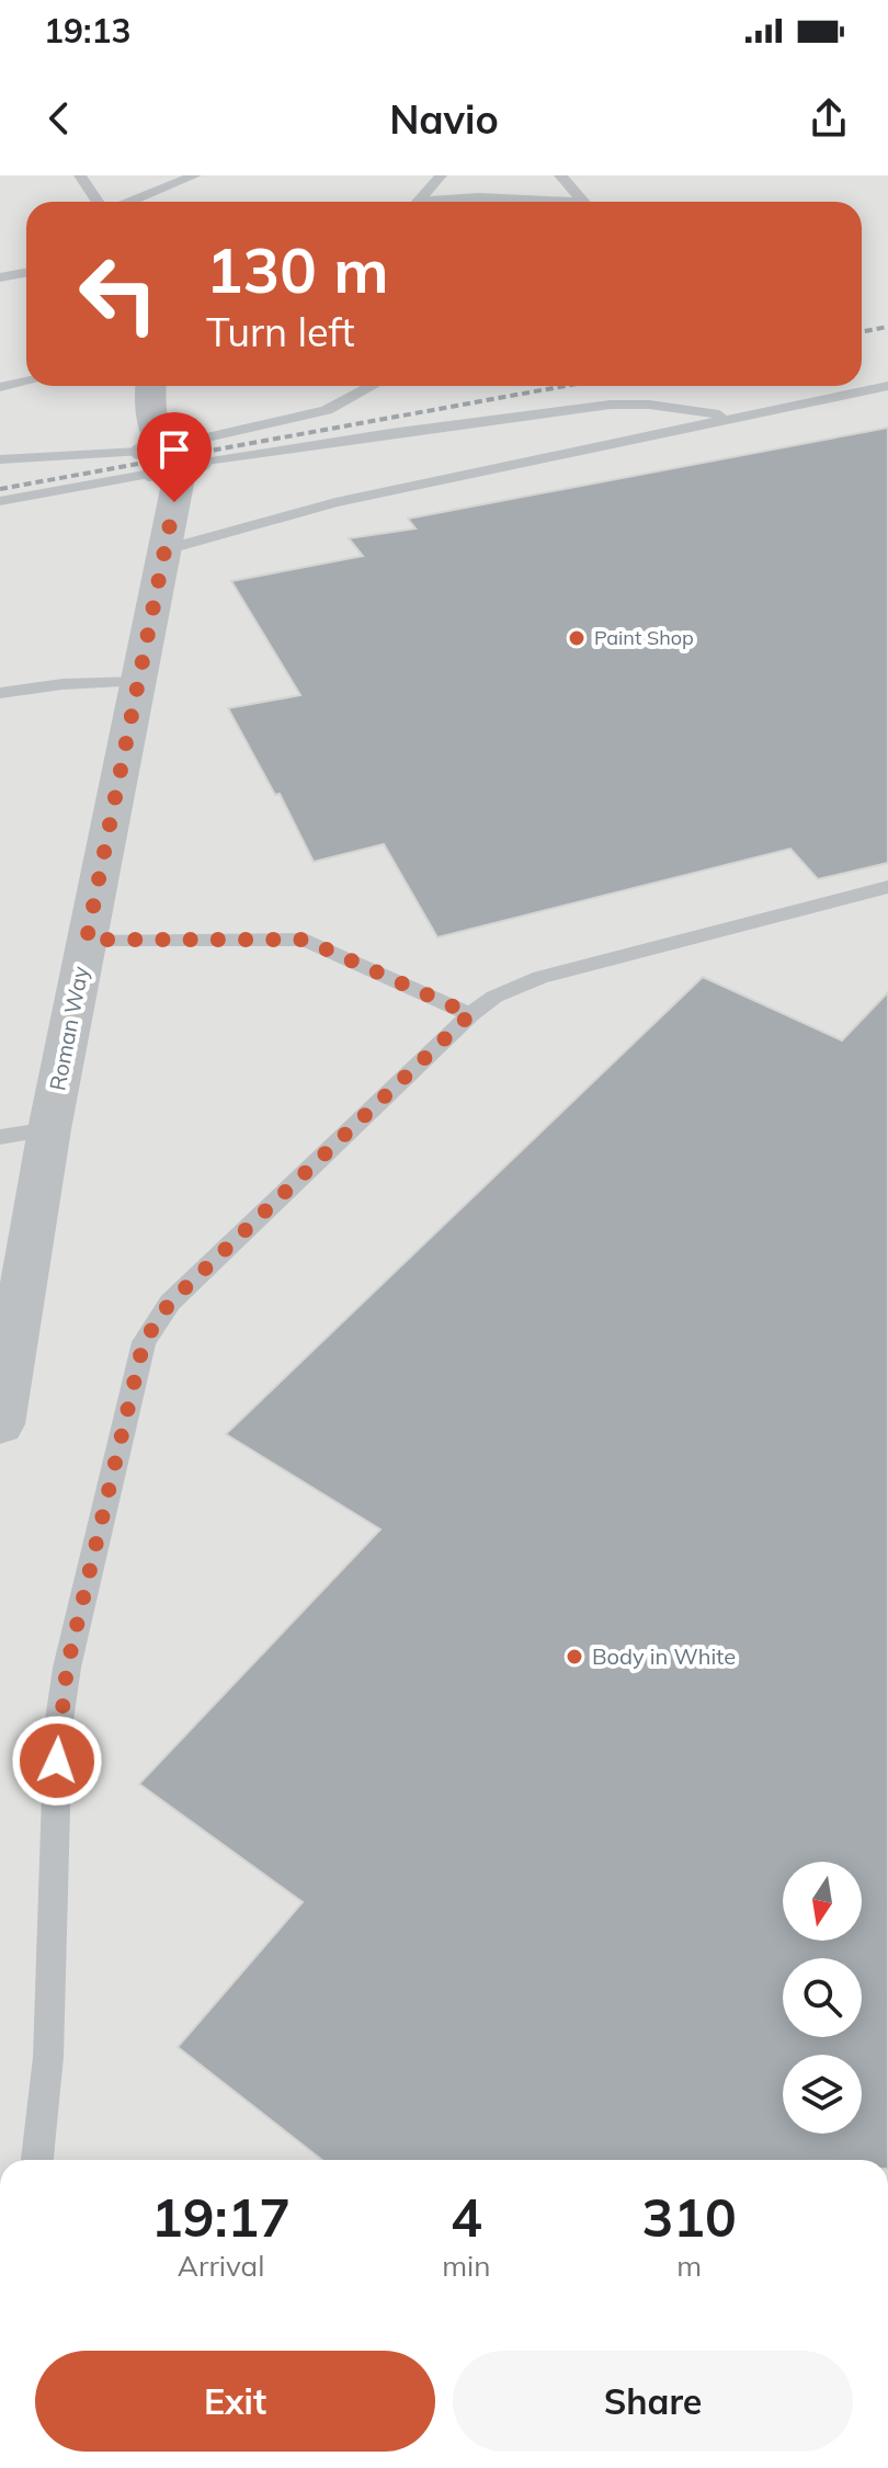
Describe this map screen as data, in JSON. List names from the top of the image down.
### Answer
{
  "streets": {
    "street": ["Roman Way"]
  },
  "places": ["Paint Shop", "Body in White"],
  "north": "bottom",
  "page": {
    "status": "19:13",
    "header": "Navio",
    "turn": ["130 m", "Turn left"],
    "eta": [
      "19:17",
      "Arrival",
      "4",
      "min",
      "310",
      "m"
    ],
    "buttons": ["Exit", "Share"]
  }
}
